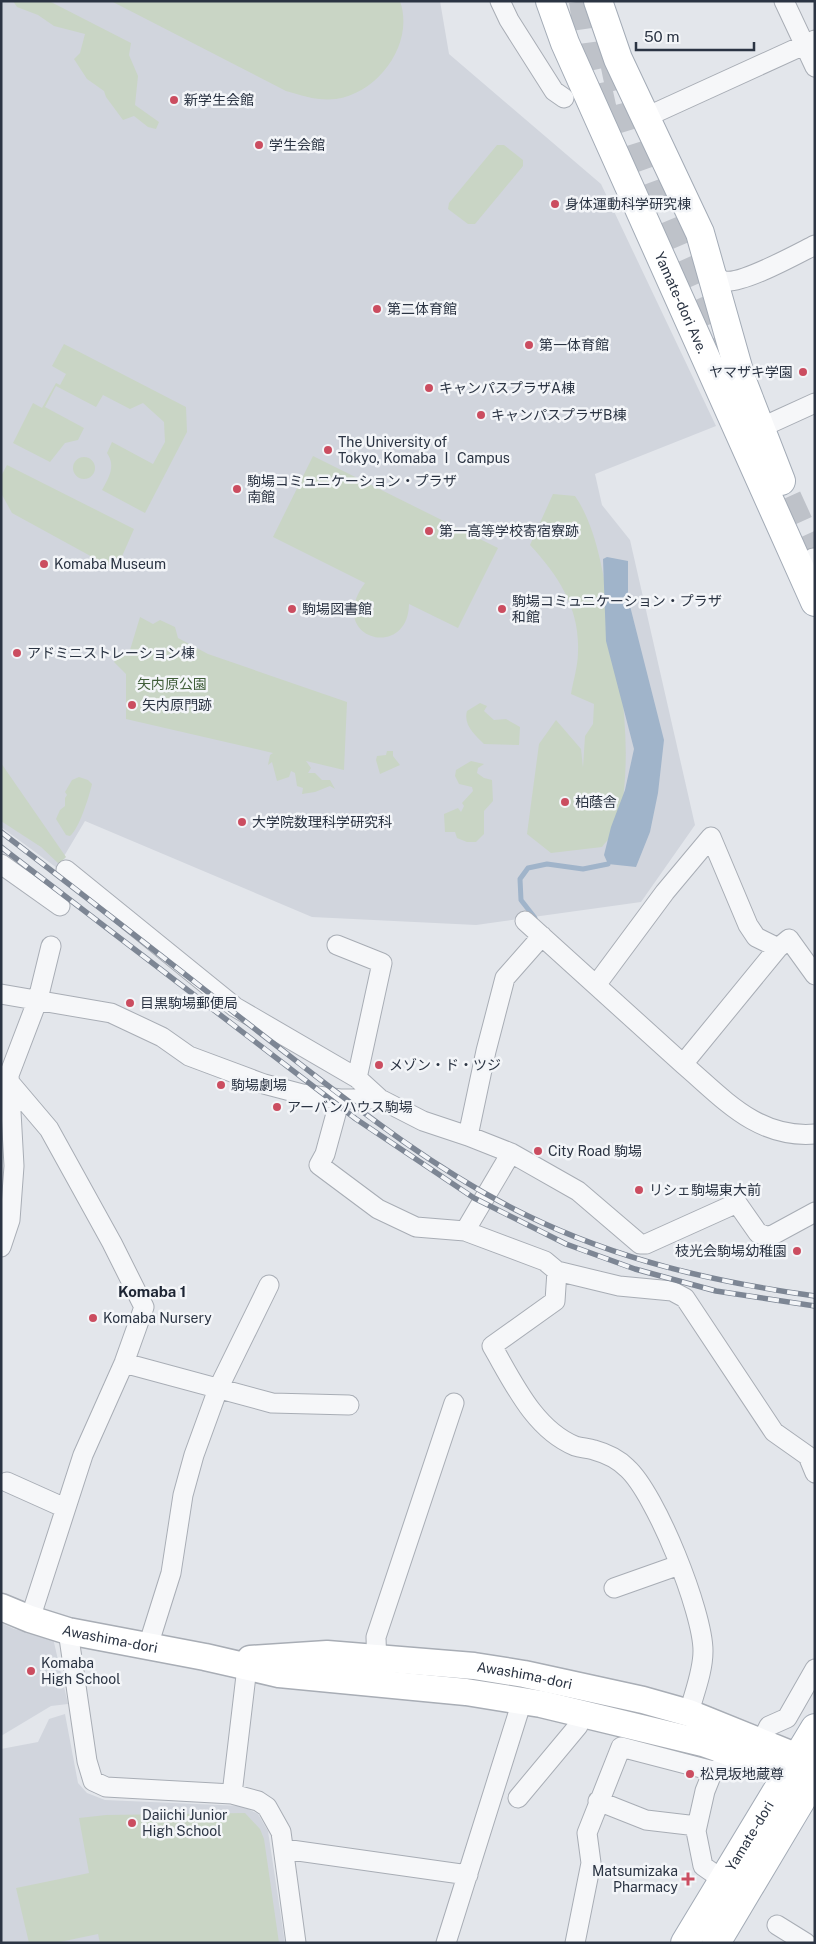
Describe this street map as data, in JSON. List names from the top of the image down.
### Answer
{
  "streets": {
    "main road": ["Yamate-dori Ave.", "Awashima-dori", "Yamate-dori"]
  },
  "crossings": [
    ["Awashima-dori", "Yamate-dori"]
  ],
  "districts": ["Komaba 1"],
  "parks": ["矢内原公園"],
  "places": {
    "other": [
      "新学生会館",
      "学生会館",
      "身体運動科学研究棟",
      "第二体育館",
      "第一体育館",
      "ヤマザキ学園",
      "キャンパスプラザA棟",
      "キャンパスプラザB棟",
      "The University of Tokyo, Komaba Ⅰ Campus",
      "駒場コミュニケーション・プラザ 南館",
      "第一高等学校寄宿寮跡",
      "Komaba Museum",
      "駒場図書館",
      "駒場コミュニケーション・プラザ 和館",
      "アドミニストレーション棟",
      "矢内原門跡",
      "柏蔭舎",
      "大学院数理科学研究科",
      "目黒駒場郵便局",
      "メゾン・ド・ツジ",
      "駒場劇場",
      "アーバンハウス駒場",
      "City Road 駒場",
      "リシェ駒場東大前",
      "枝光会駒場幼稚園",
      "Komaba Nursery",
      "Komaba High School",
      "松見坂地蔵尊",
      "Daiichi Junior High School"
    ],
    "health": ["Matsumizaka Pharmacy"]
  },
  "scale_bar": "50 m"
}
